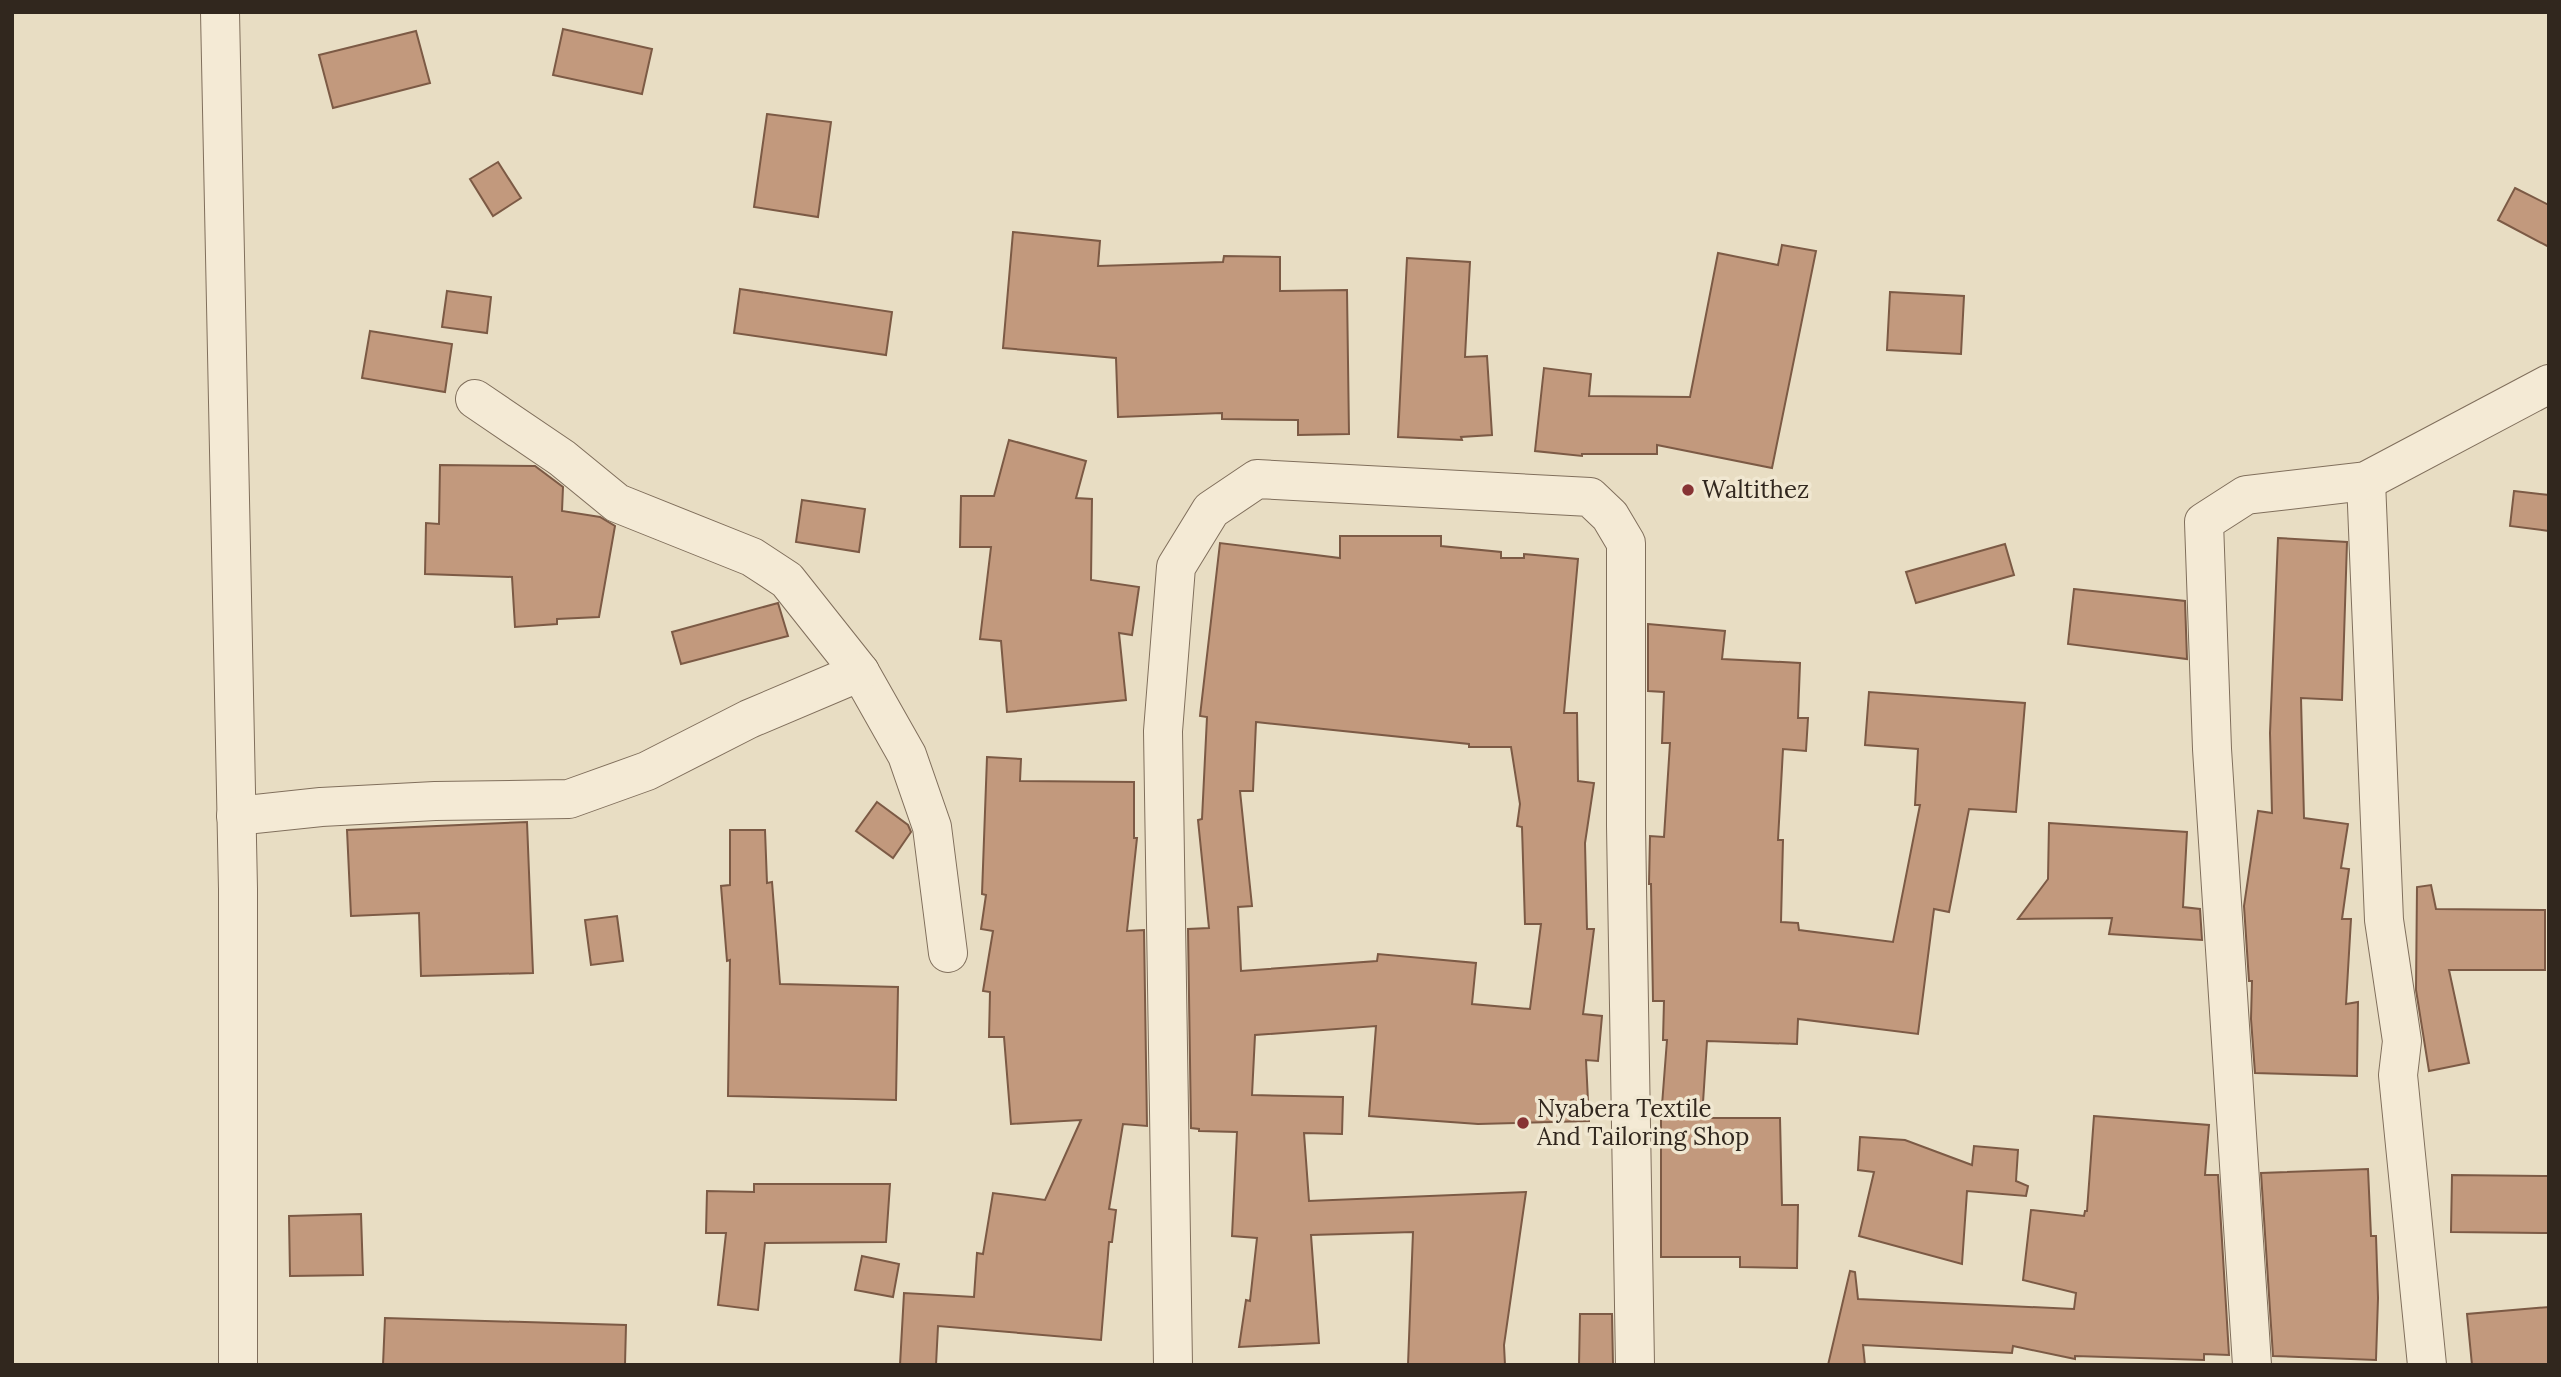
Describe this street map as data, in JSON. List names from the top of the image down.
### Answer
{
  "places": ["Waltithez", "Nyabera Textile And Tailoring Shop"]
}
